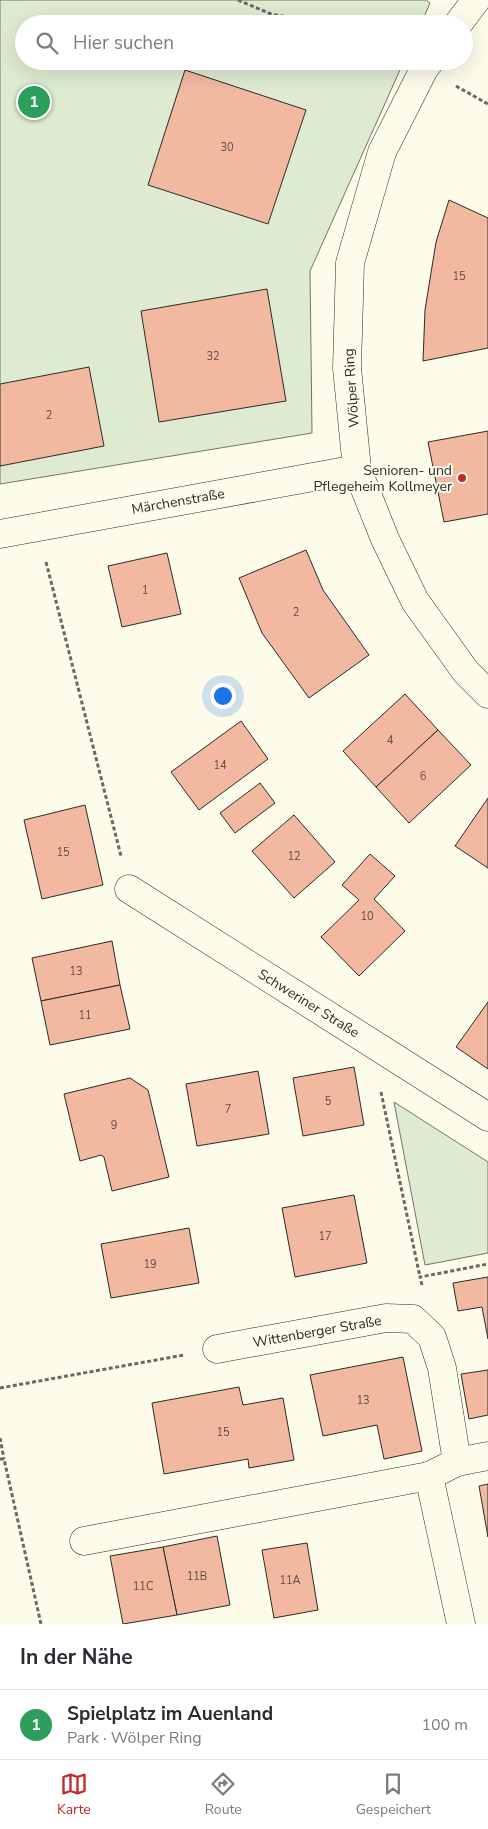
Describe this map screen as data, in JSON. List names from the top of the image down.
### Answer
{
  "streets": {
    "street": [
      "Wölper Ring",
      "Märchenstraße",
      "Schweriner Straße",
      "Wittenberger Straße"
    ]
  },
  "crossings": [
    ["Wölper Ring", "Märchenstraße"]
  ],
  "places": ["Senioren- und Pflegeheim Kollmeyer"],
  "house_numbers": [
    "30",
    "15",
    "32",
    "2",
    "1",
    "2",
    "4",
    "14",
    "6",
    "15",
    "12",
    "10",
    "13",
    "11",
    "5",
    "7",
    "9",
    "17",
    "19",
    "13",
    "15",
    "11B",
    "11A",
    "11C"
  ],
  "page": {
    "search": "Hier suchen",
    "pins": "1",
    "heading": "In der Nähe",
    "list": [
      {
        "mark": "1",
        "name": "Spielplatz im Auenland",
        "note": "Park · Wölper Ring",
        "value": "100 m"
      }
    ],
    "nav": ["Karte", "Route", "Gespeichert"]
  }
}
